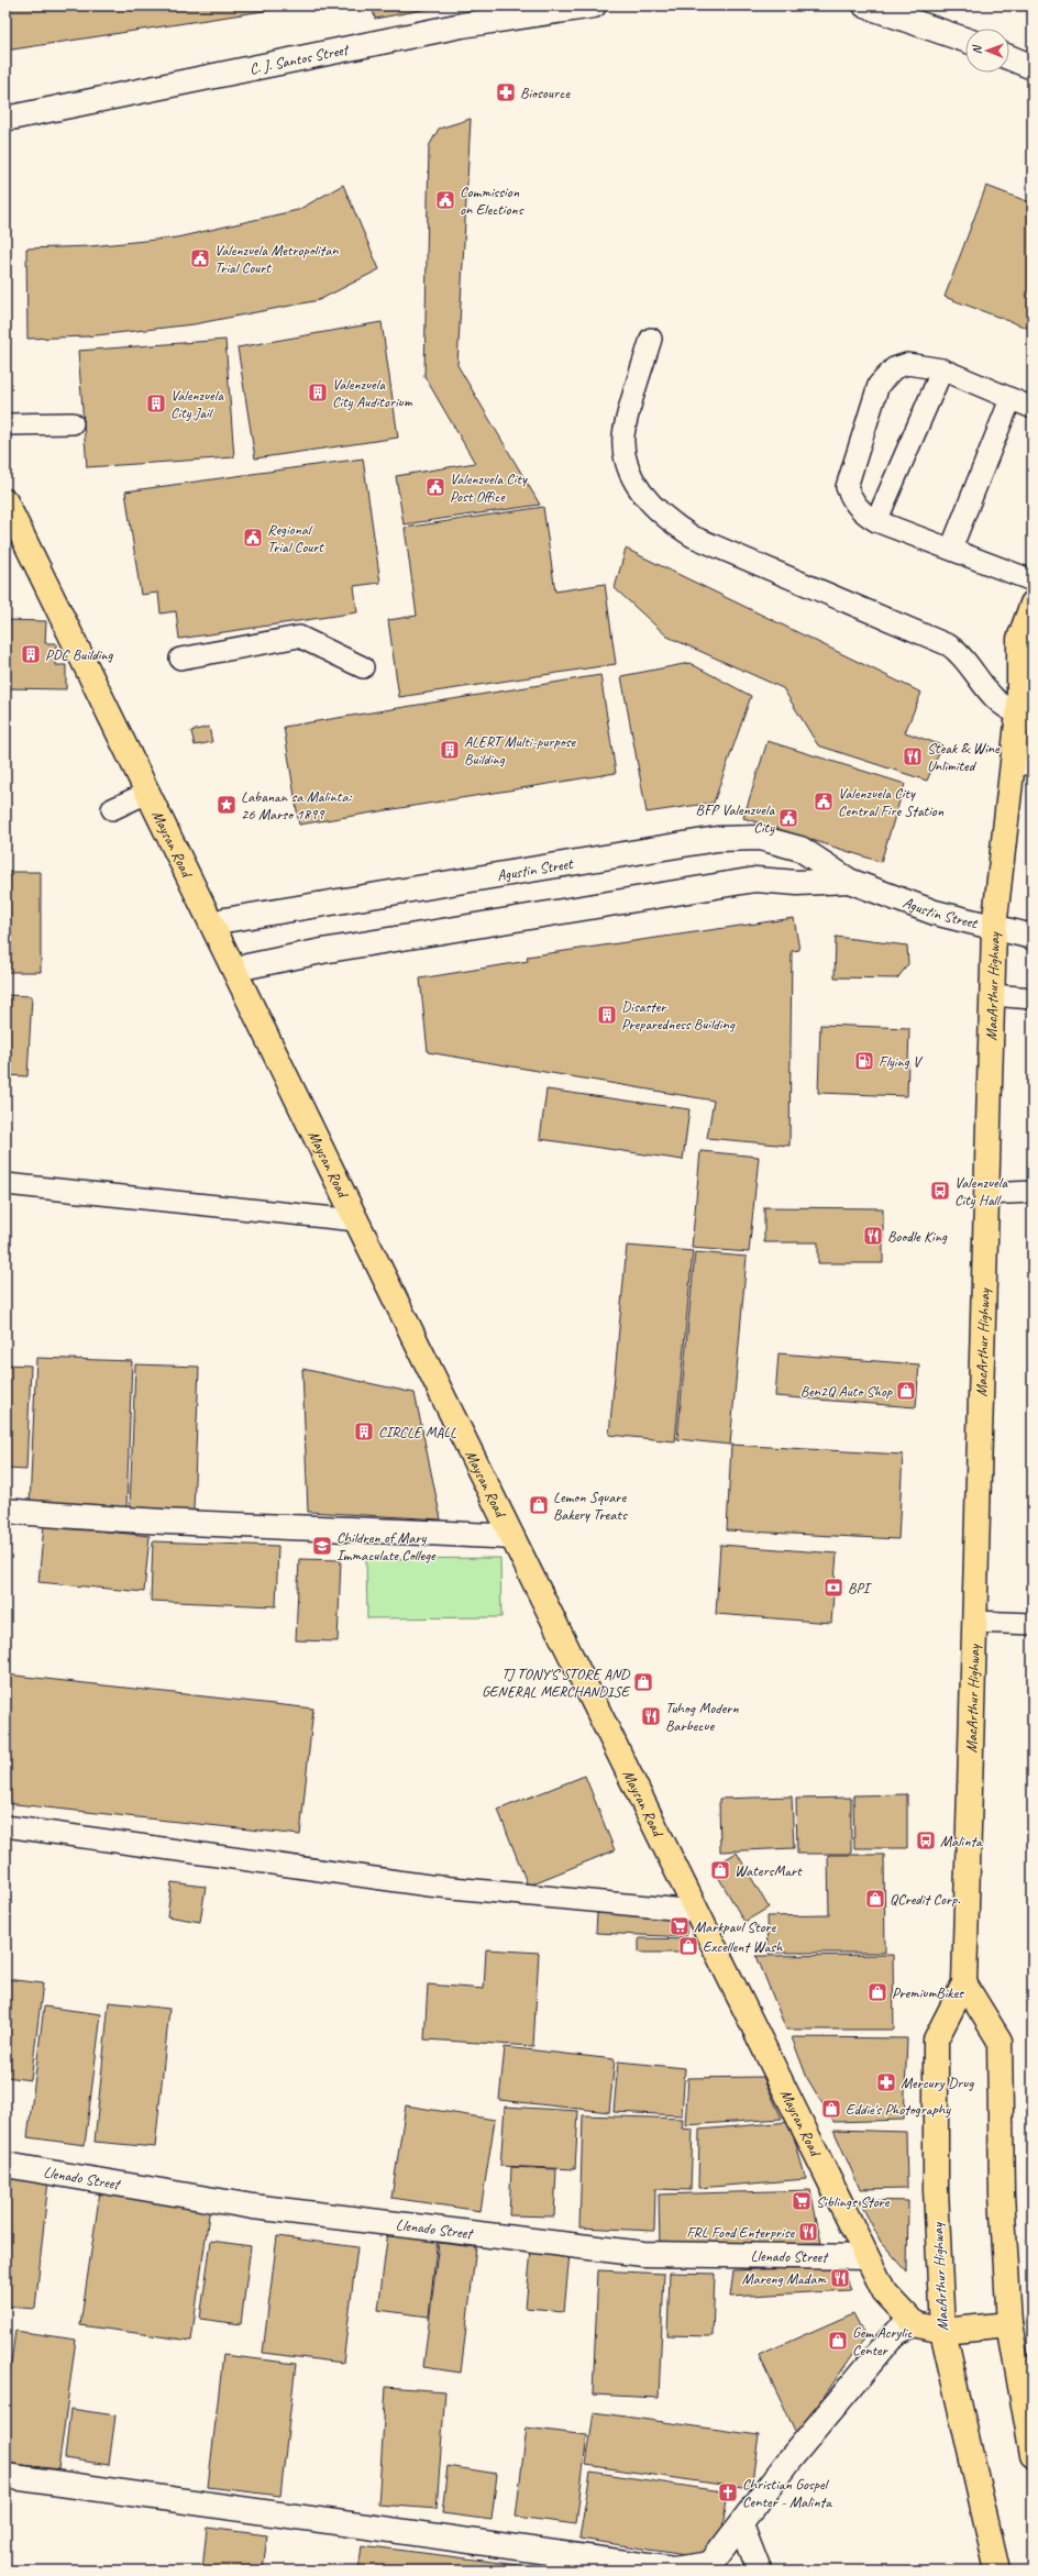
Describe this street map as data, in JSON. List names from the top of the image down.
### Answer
{
  "streets": {
    "main road": ["Maysan Road", "MacArthur Highway"],
    "street": ["C. J. Santos Street", "Agustin Street", "Llenado Street"]
  },
  "crossings": [
    ["Maysan Road", "Agustin Street"],
    ["Maysan Road", "Llenado Street"],
    ["Agustin Street", "MacArthur Highway"]
  ],
  "places": {
    "pharmacy": ["Biosource", "Mercury Drug"],
    "public building": [
      "Commission on Elections",
      "Valenzuela Metropolitan Trial Court",
      "Valenzuela City Post Office",
      "Regional Trial Court",
      "Valenzuela City Central Fire Station",
      "BFP Valenzuela City"
    ],
    "building": [
      "Valenzuela City Auditorium",
      "Valenzuela City Jail",
      "PDC Building",
      "ALERT Multi-purpose Building",
      "Disaster Preparedness Building",
      "CIRCLE MALL"
    ],
    "restaurant": [
      "Steak & Wine Unlimited",
      "Boodle King",
      "Tuhog Modern Barbecue",
      "FRL Food Enterprise",
      "Mareng Madam"
    ],
    "place": ["Labanan sa Malinta: 26 Marso 1899"],
    "fuel station": ["Flying V"],
    "bus stop": ["Valenzuela City Hall", "Malinta"],
    "shop": [
      "Ben2Q Auto Shop",
      "Lemon Square Bakery Treats",
      "TJ TONY'S STORE AND GENERAL MERCHANDISE",
      "WatersMart",
      "QCredit Corp.",
      "Excellent Wash",
      "PremiumBikes",
      "Eddie's Photography",
      "Gem Acrylic Center"
    ],
    "school or university": ["Children of Mary Immaculate College"],
    "bank": ["BPI"],
    "supermarket": ["Markpaul Store", "Siblings Store"],
    "church": ["Christian Gospel Center - Malinta"]
  },
  "north": "left"
}
